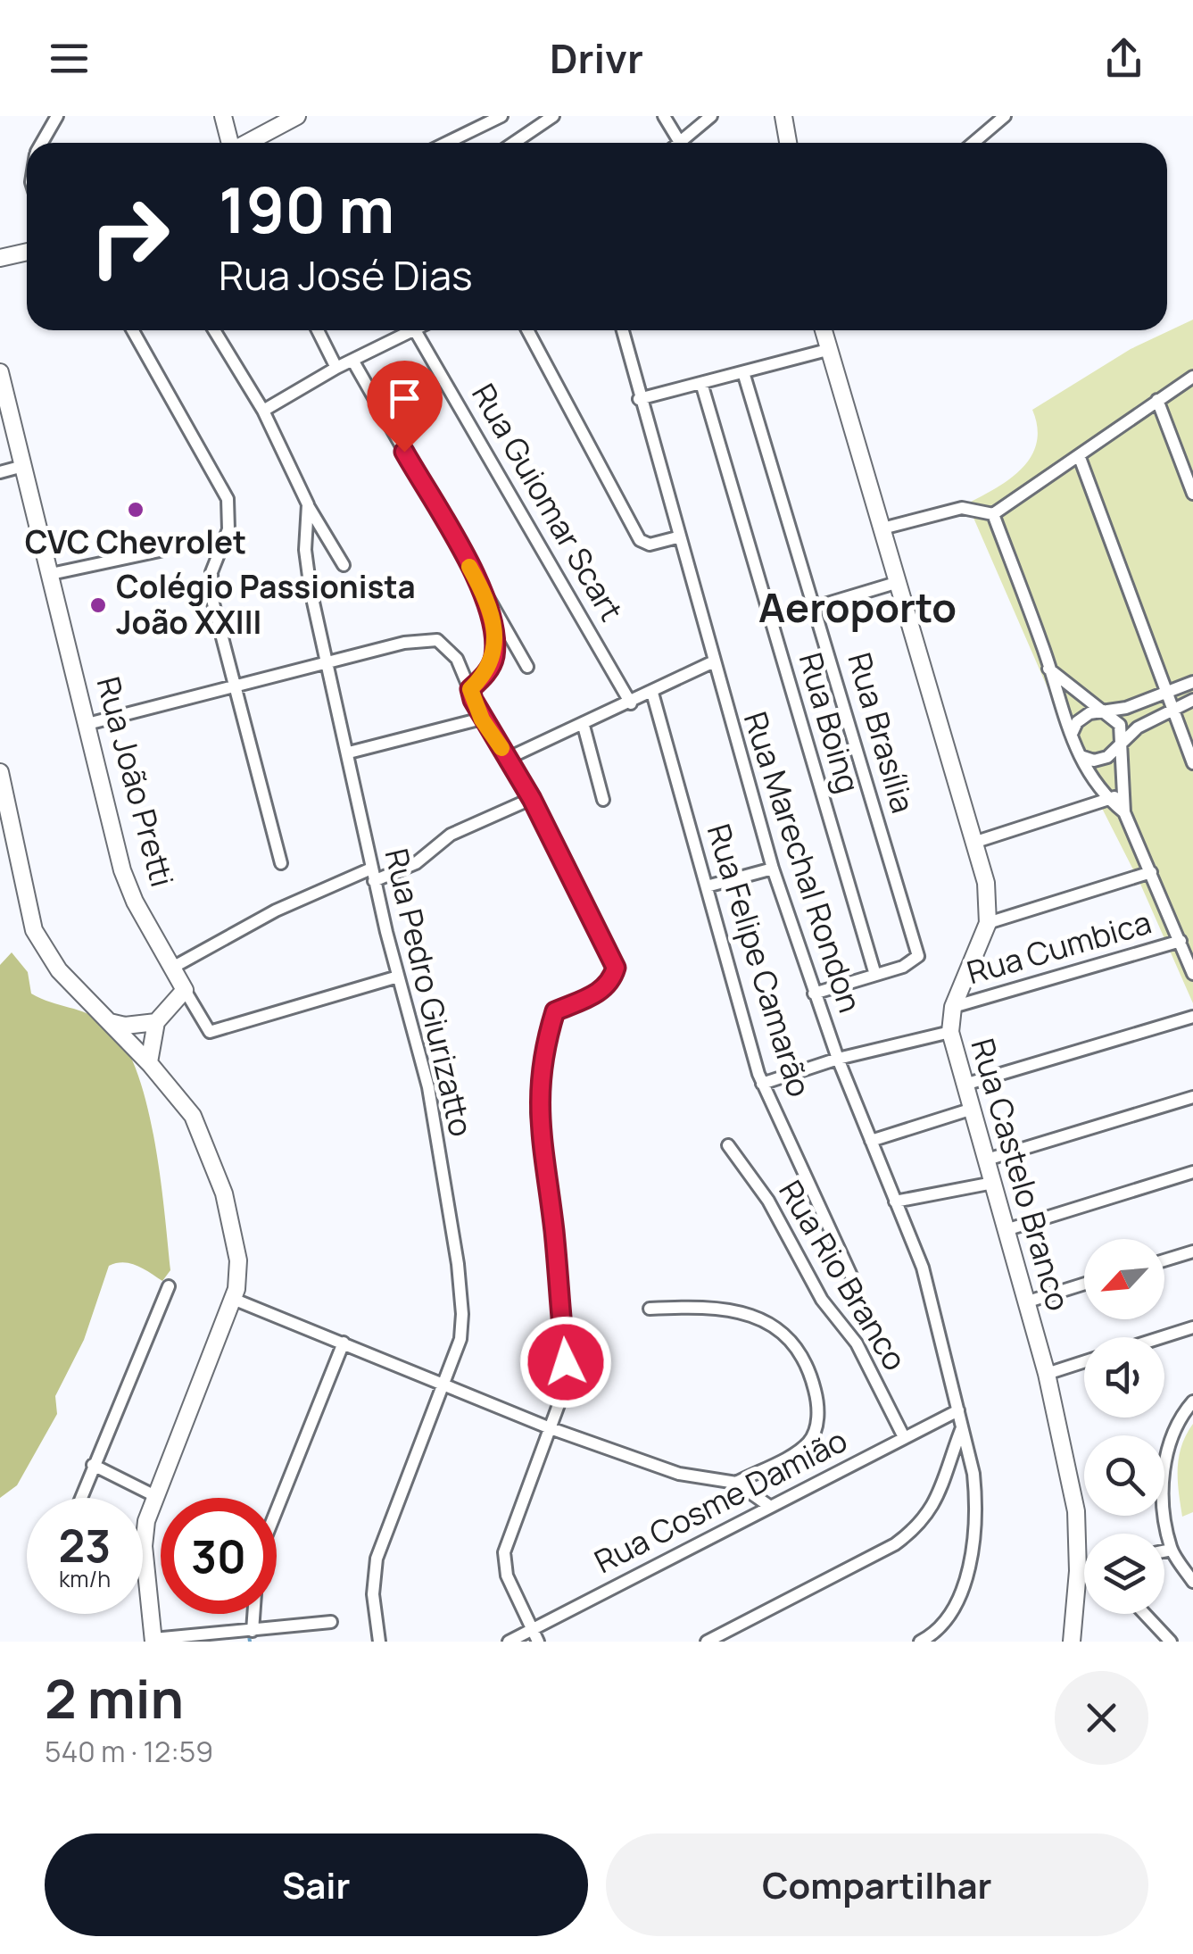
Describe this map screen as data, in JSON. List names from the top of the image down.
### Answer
{
  "streets": {
    "main road": ["Rua João Pretti", "Rua Castelo Branco"],
    "street": [
      "Rua Guiomar Scart",
      "Rua Boing",
      "Rua Brasília",
      "Rua Marechal Rondon",
      "Rua Cumbica",
      "Rua Felipe Camarão",
      "Rua Pedro Giurizatto",
      "Rua Rio Branco",
      "Rua Cosme Damião"
    ]
  },
  "crossings": [
    ["Rua Boing", "Rua Brasília"],
    ["Rua Marechal Rondon", "Rua Cosme Damião"],
    ["Rua Cumbica", "Rua Castelo Branco"],
    ["Rua Rio Branco", "Rua Cosme Damião"]
  ],
  "districts": ["Aeroporto"],
  "places": ["CVC Chevrolet", "Colégio Passionista João XXIII"],
  "north": "bottom left",
  "page": {
    "header": "Drivr",
    "turn": ["190 m", "Rua José Dias"],
    "speed": "23 km/h",
    "limit": "30",
    "heading": ["2 min", "540 m · 12:59"],
    "buttons": ["Sair", "Compartilhar"]
  }
}
